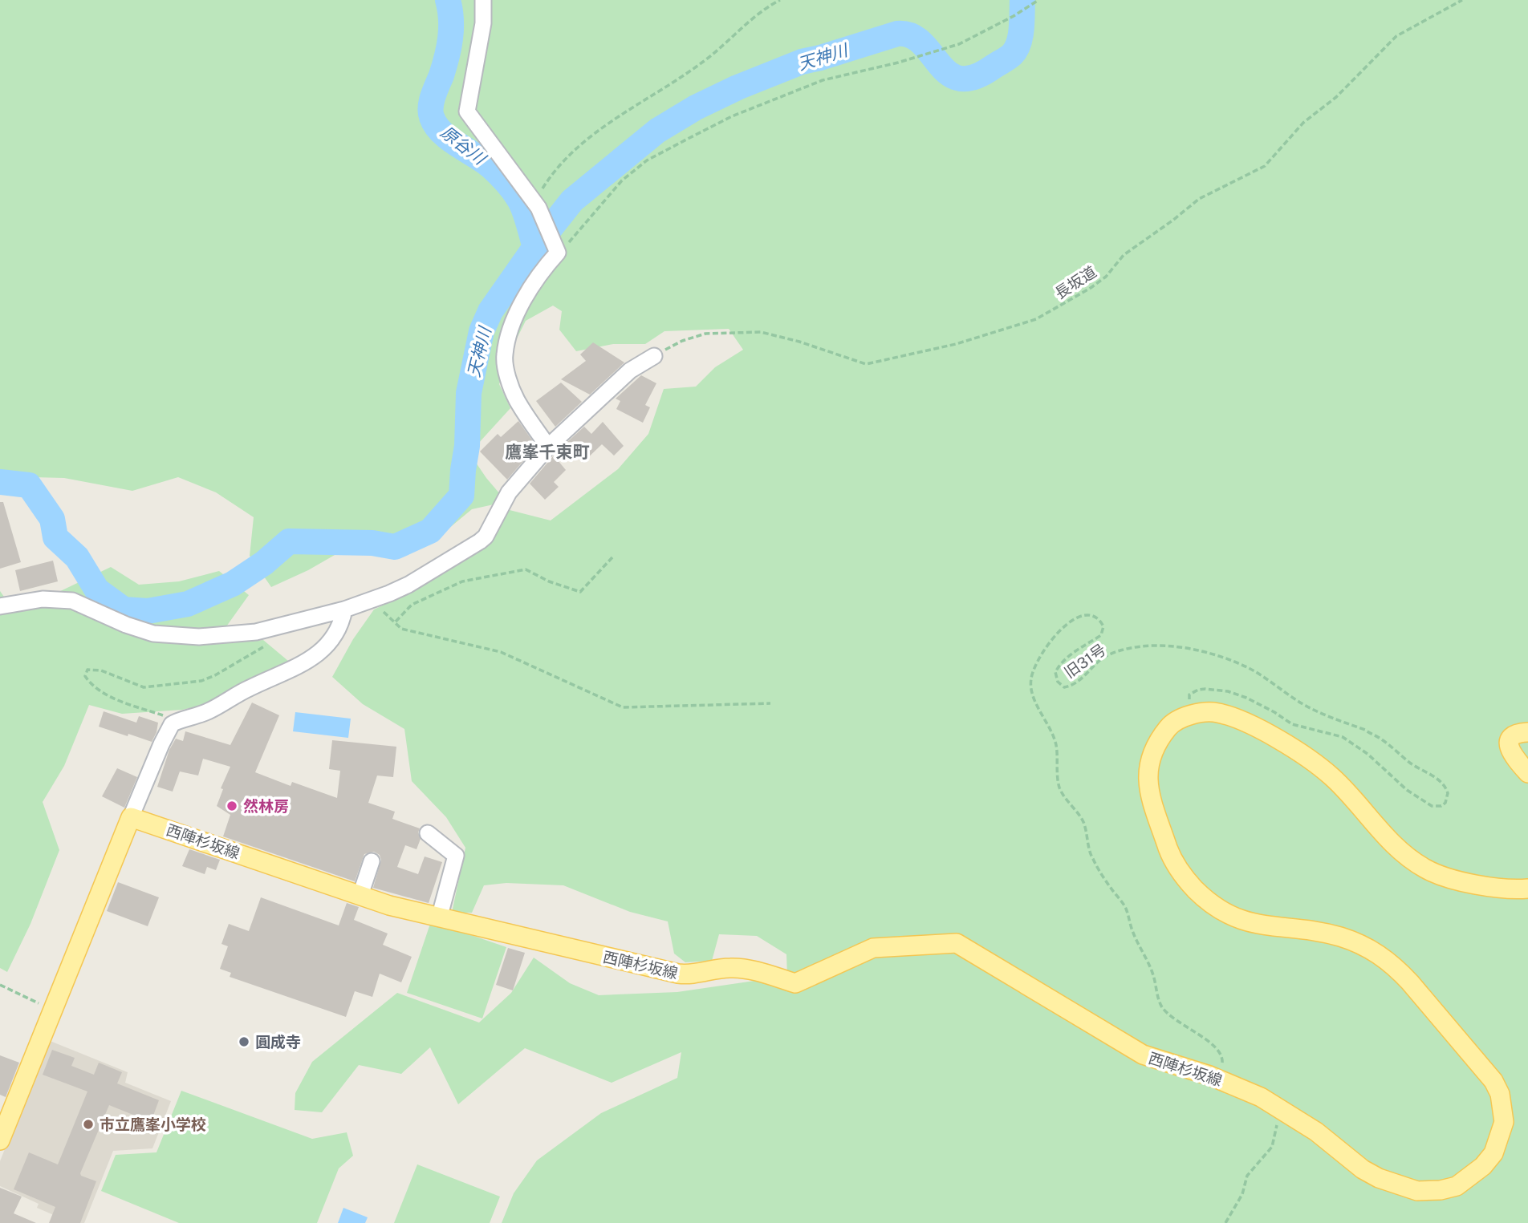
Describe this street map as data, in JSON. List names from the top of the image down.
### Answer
{
  "streets": {
    "main road": ["西陣杉坂線"],
    "path": ["長坂道", "旧31号"]
  },
  "crossings": [
    ["旧31号", "西陣杉坂線"]
  ],
  "districts": ["鷹峯千束町"],
  "water": ["天神川", "原谷川"],
  "places": ["然林房", "圓成寺", "市立鷹峯小学校"]
}
